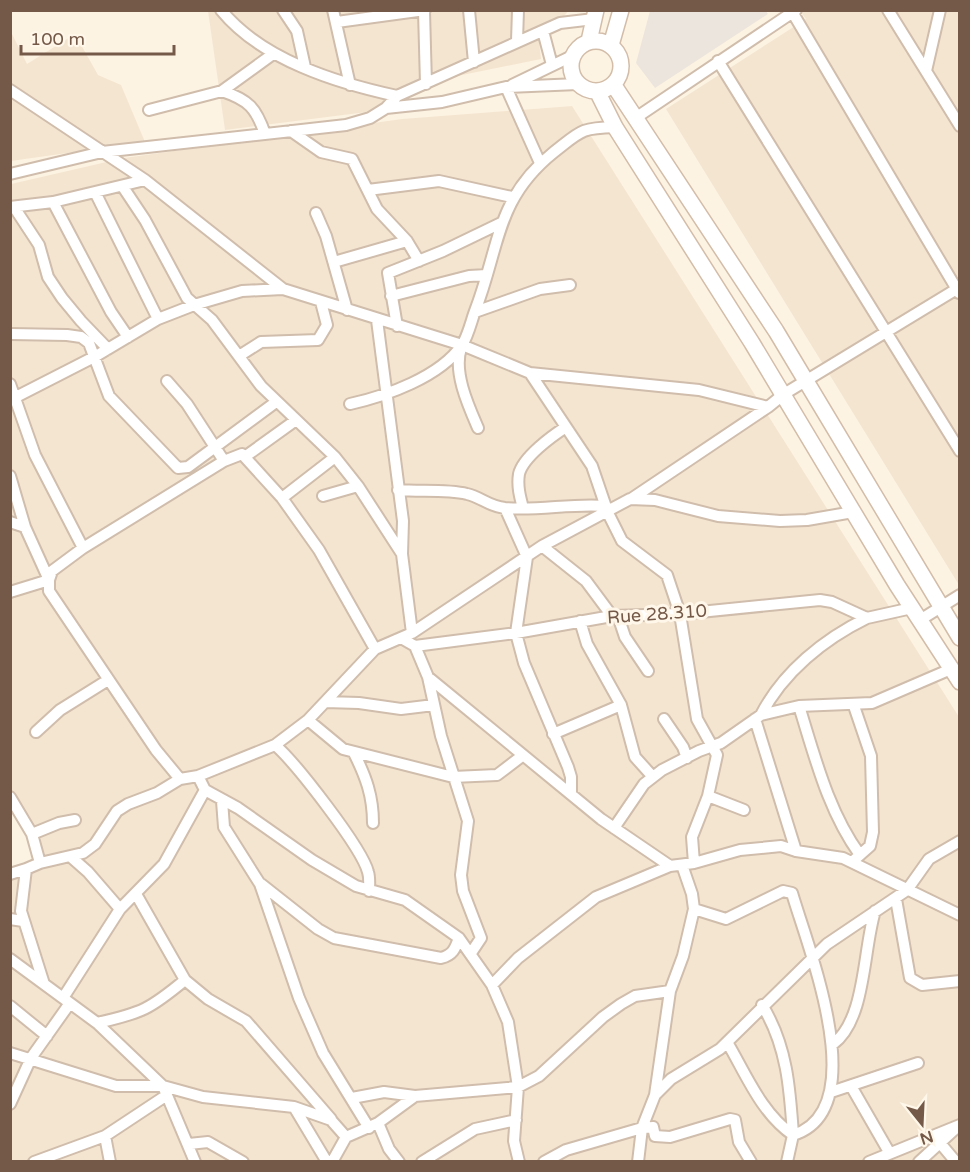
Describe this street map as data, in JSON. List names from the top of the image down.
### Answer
{
  "streets": {
    "street": ["Rue 28.310"]
  },
  "scale_bar": "100 m",
  "north": "bottom"
}
